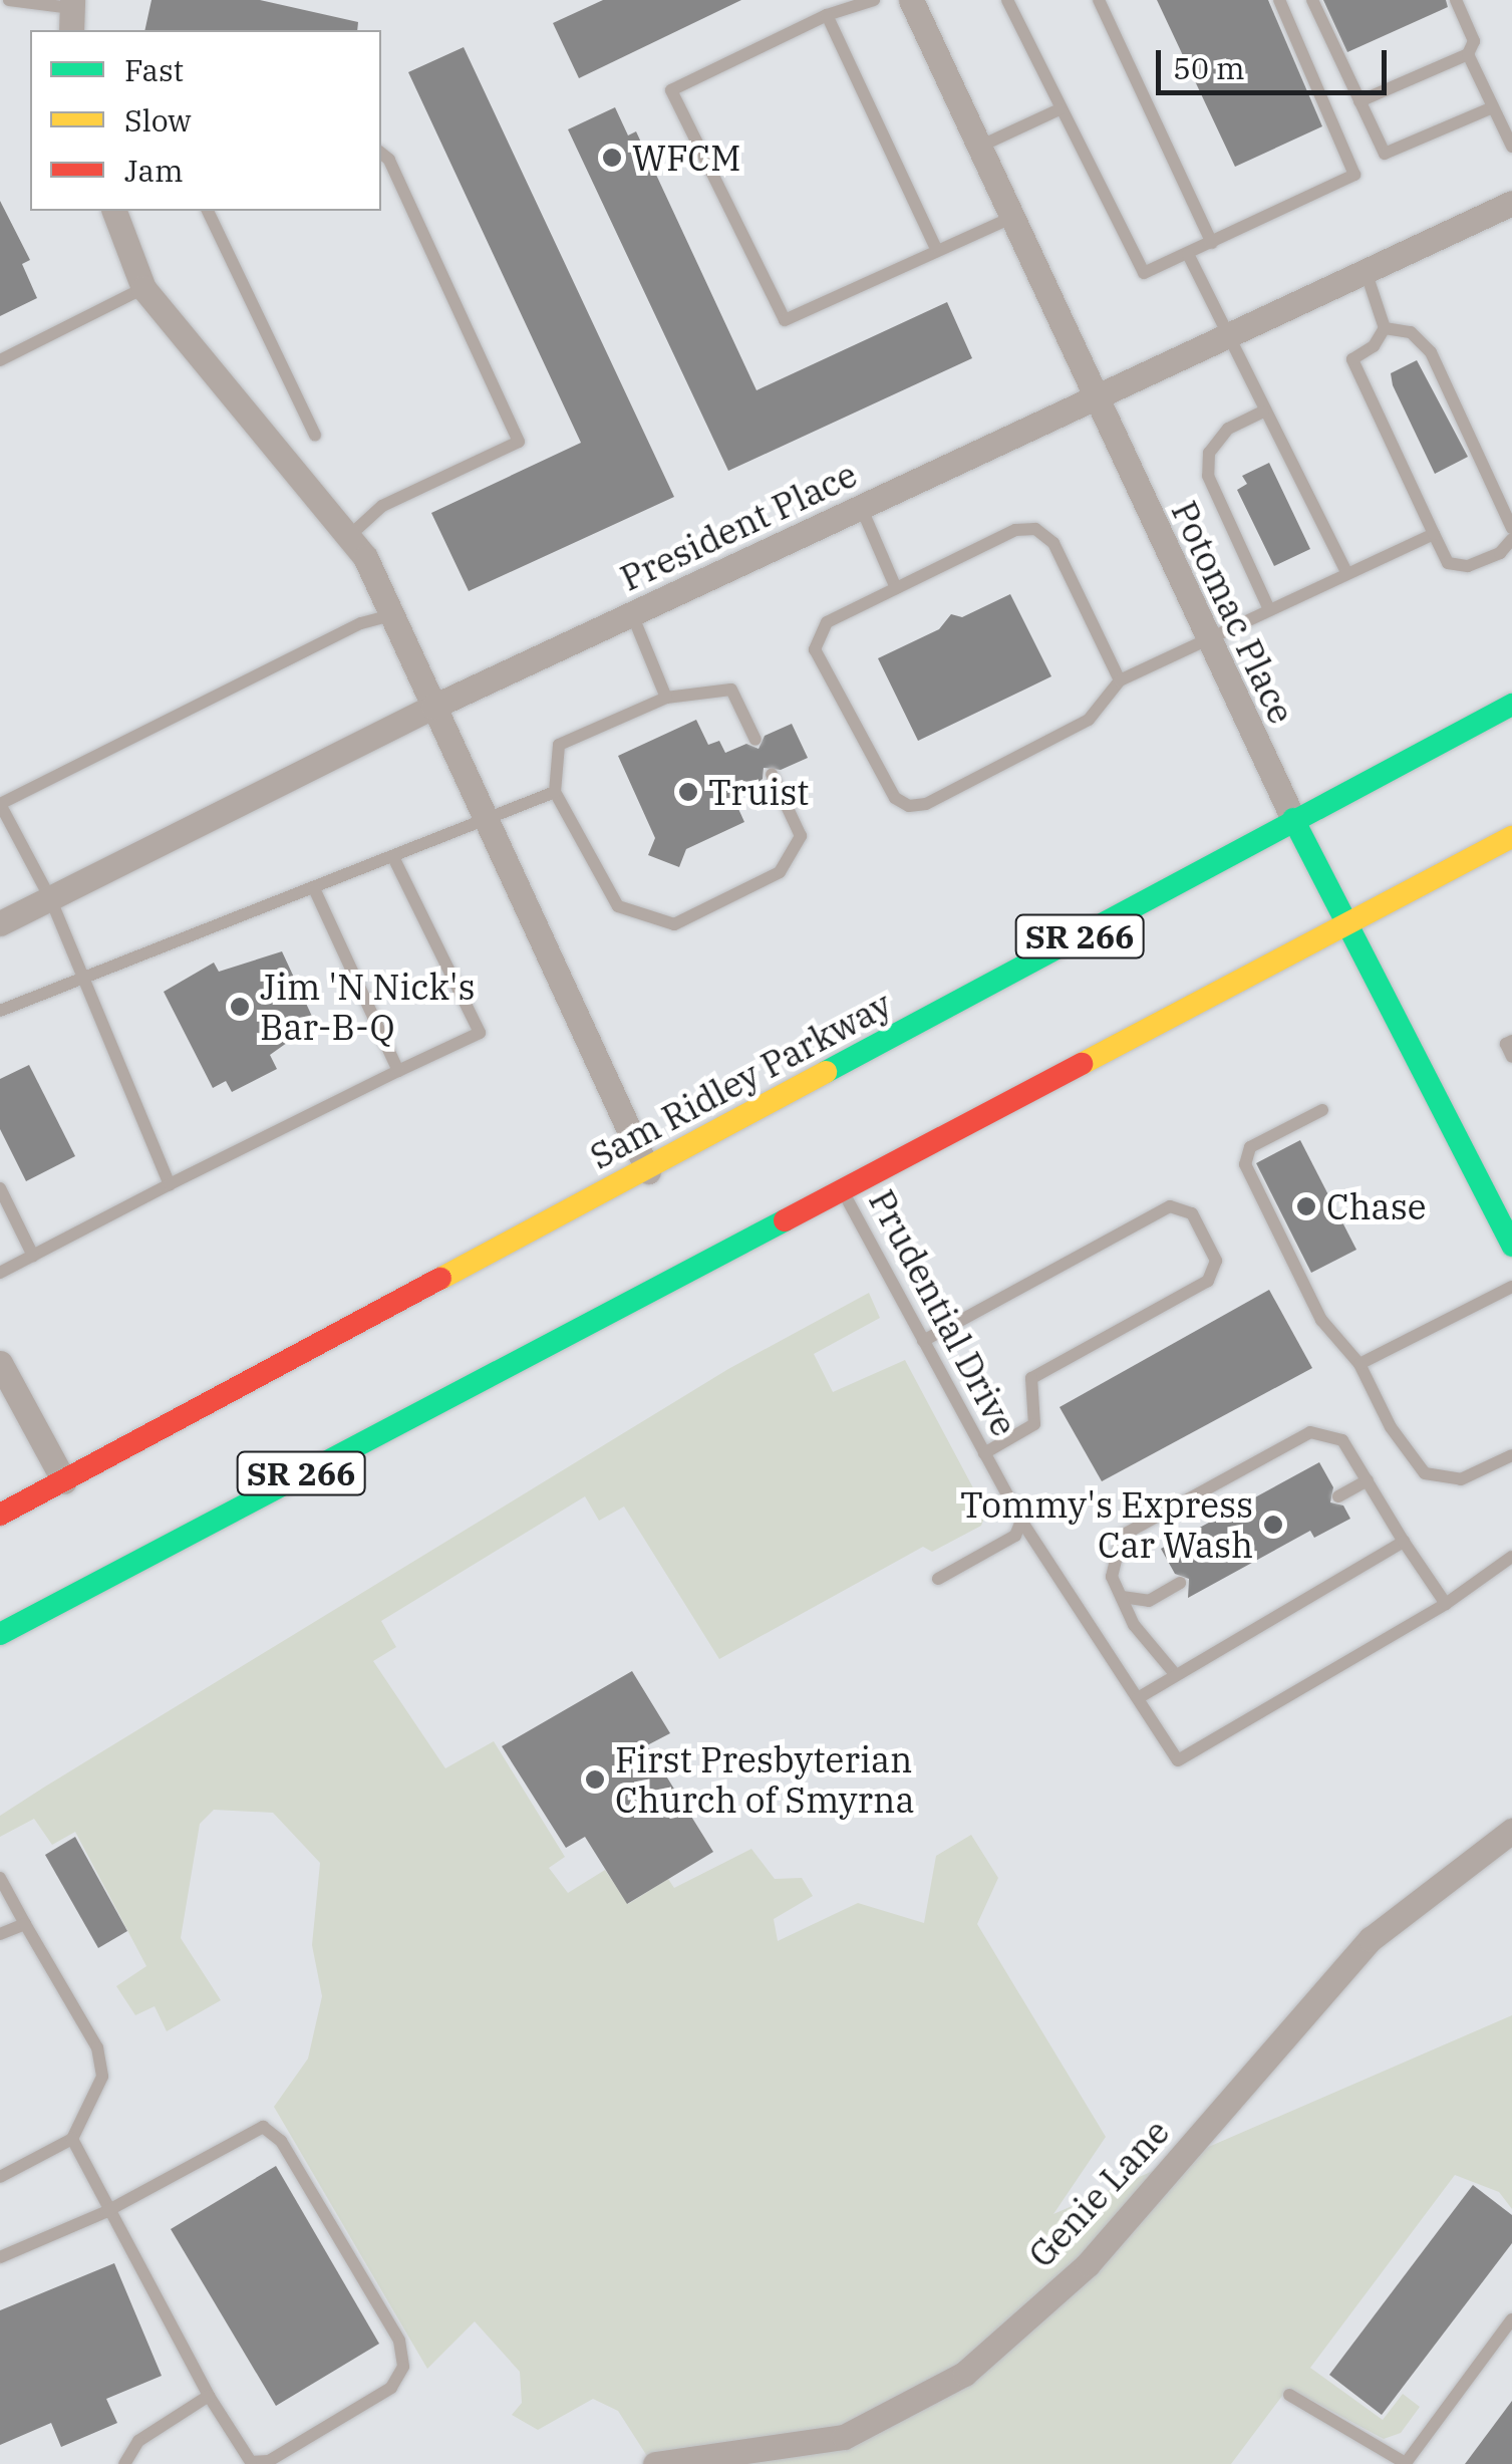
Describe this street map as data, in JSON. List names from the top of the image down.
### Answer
{
  "streets": {
    "main road": ["Potomac Place", "SR 266", "Sam Ridley Parkway"],
    "street": ["President Place", "Genie Lane"],
    "lane": ["Prudential Drive"]
  },
  "crossings": [
    ["President Place", "Potomac Place"],
    ["Potomac Place", "SR 266"],
    ["Potomac Place", "Sam Ridley Parkway"],
    ["SR 266", "Prudential Drive"]
  ],
  "places": [
    "WFCM",
    "Truist",
    "Jim 'N Nick's Bar-B-Q",
    "Chase",
    "Tommy's Express Car Wash",
    "First Presbyterian Church of Smyrna"
  ],
  "legend": ["Fast", "Slow", "Jam"],
  "scale_bar": "50 m"
}
